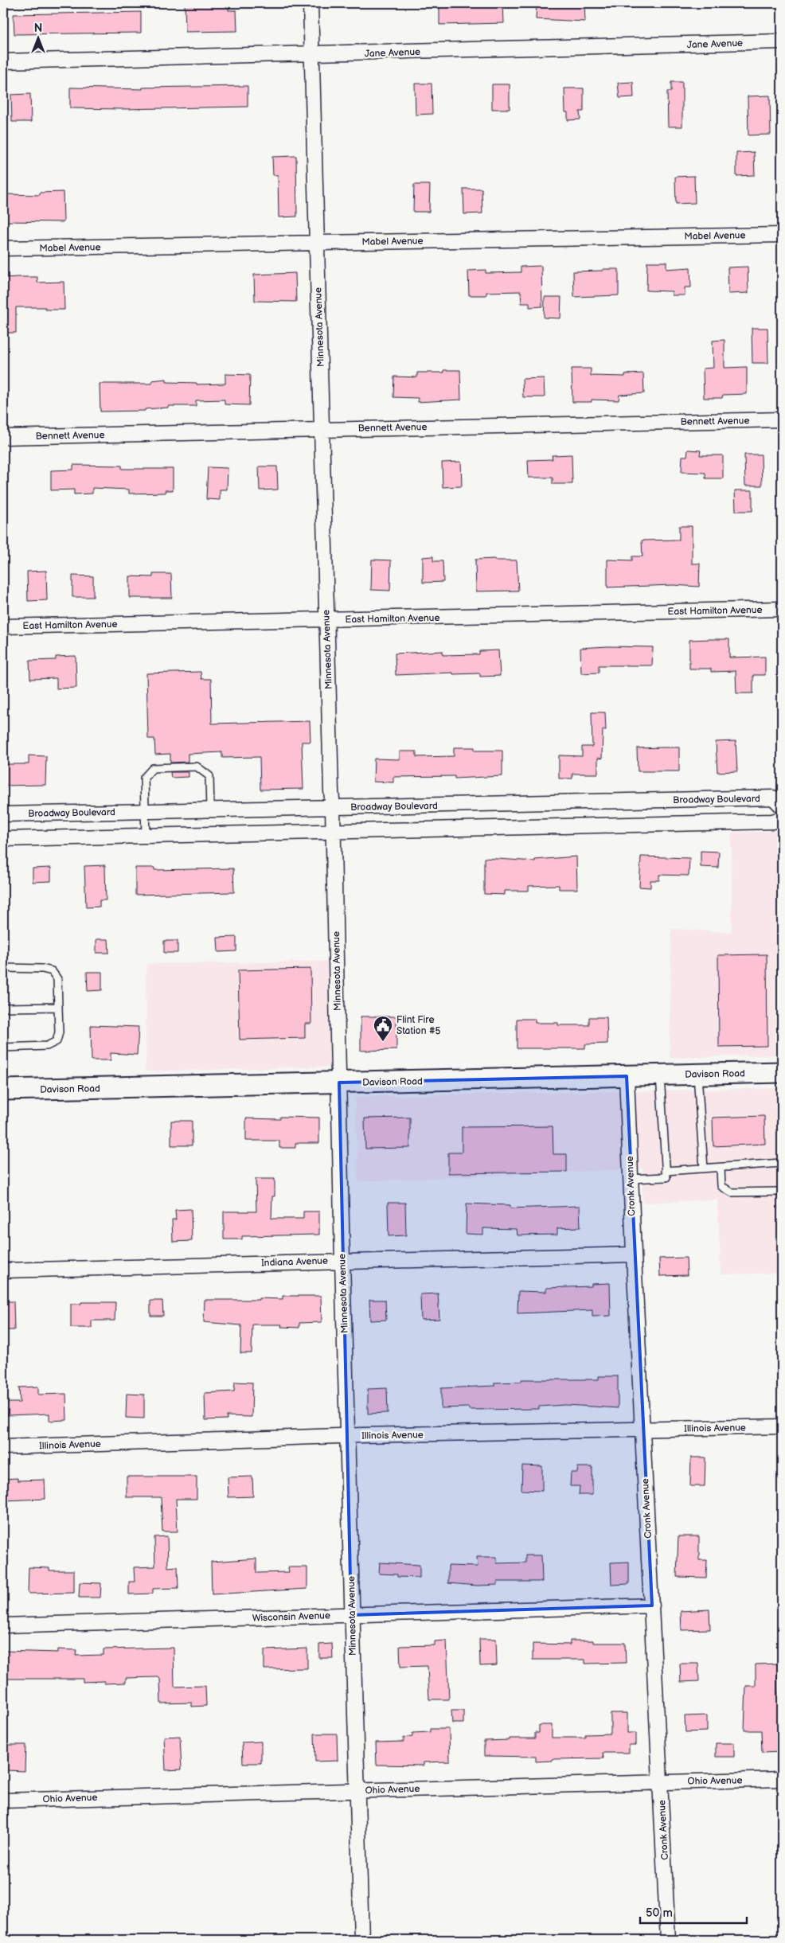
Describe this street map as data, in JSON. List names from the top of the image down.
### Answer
{
  "streets": {
    "main road": ["Davison Road"],
    "street": [
      "Jane Avenue",
      "Mabel Avenue",
      "Minnesota Avenue",
      "Bennett Avenue",
      "East Hamilton Avenue",
      "Broadway Boulevard",
      "Cronk Avenue",
      "Indiana Avenue",
      "Illinois Avenue",
      "Wisconsin Avenue",
      "Ohio Avenue"
    ]
  },
  "crossings": [
    ["Jane Avenue", "Minnesota Avenue"],
    ["Mabel Avenue", "Minnesota Avenue"],
    ["Minnesota Avenue", "Bennett Avenue"],
    ["Minnesota Avenue", "East Hamilton Avenue"],
    ["Minnesota Avenue", "Broadway Boulevard"],
    ["Minnesota Avenue", "Davison Road"],
    ["Minnesota Avenue", "Indiana Avenue"],
    ["Minnesota Avenue", "Illinois Avenue"],
    ["Minnesota Avenue", "Wisconsin Avenue"],
    ["Minnesota Avenue", "Ohio Avenue"],
    ["Davison Road", "Cronk Avenue"],
    ["Cronk Avenue", "Indiana Avenue"],
    ["Cronk Avenue", "Illinois Avenue"],
    ["Cronk Avenue", "Wisconsin Avenue"],
    ["Cronk Avenue", "Ohio Avenue"]
  ],
  "places": {
    "public building": ["Flint Fire Station #5"]
  },
  "scale_bar": "50 m",
  "north": "top"
}
